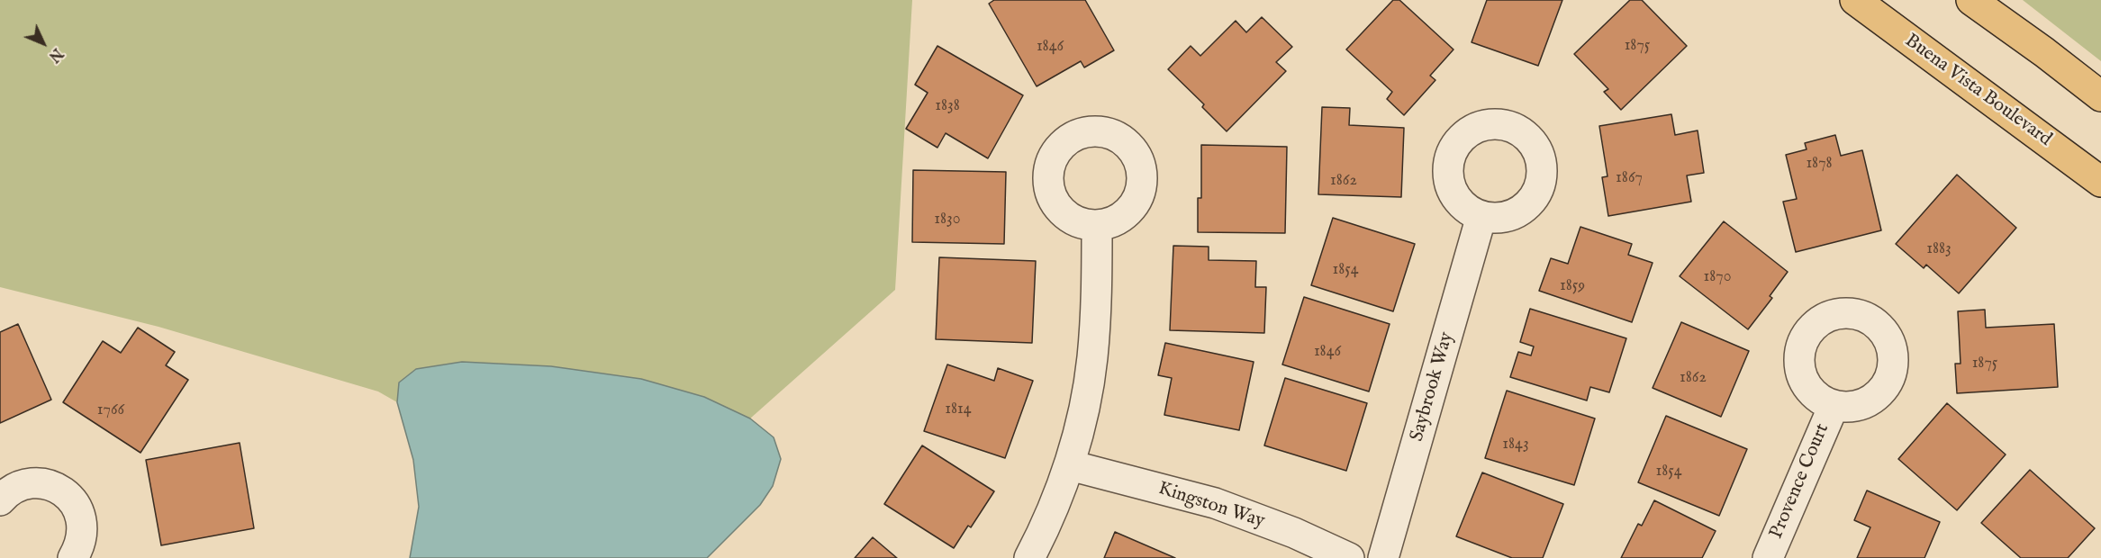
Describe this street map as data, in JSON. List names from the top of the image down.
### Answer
{
  "streets": {
    "main road": ["Buena Vista Boulevard"],
    "street": ["Saybrook Way", "Provence Court", "Kingston Way"]
  },
  "house_numbers": [
    "1875",
    "1846",
    "1838",
    "1878",
    "1867",
    "1862",
    "1830",
    "1883",
    "1854",
    "1870",
    "1859",
    "1846",
    "1875",
    "1862",
    "1814",
    "1766",
    "1843",
    "1854"
  ],
  "north": "bottom right"
}
